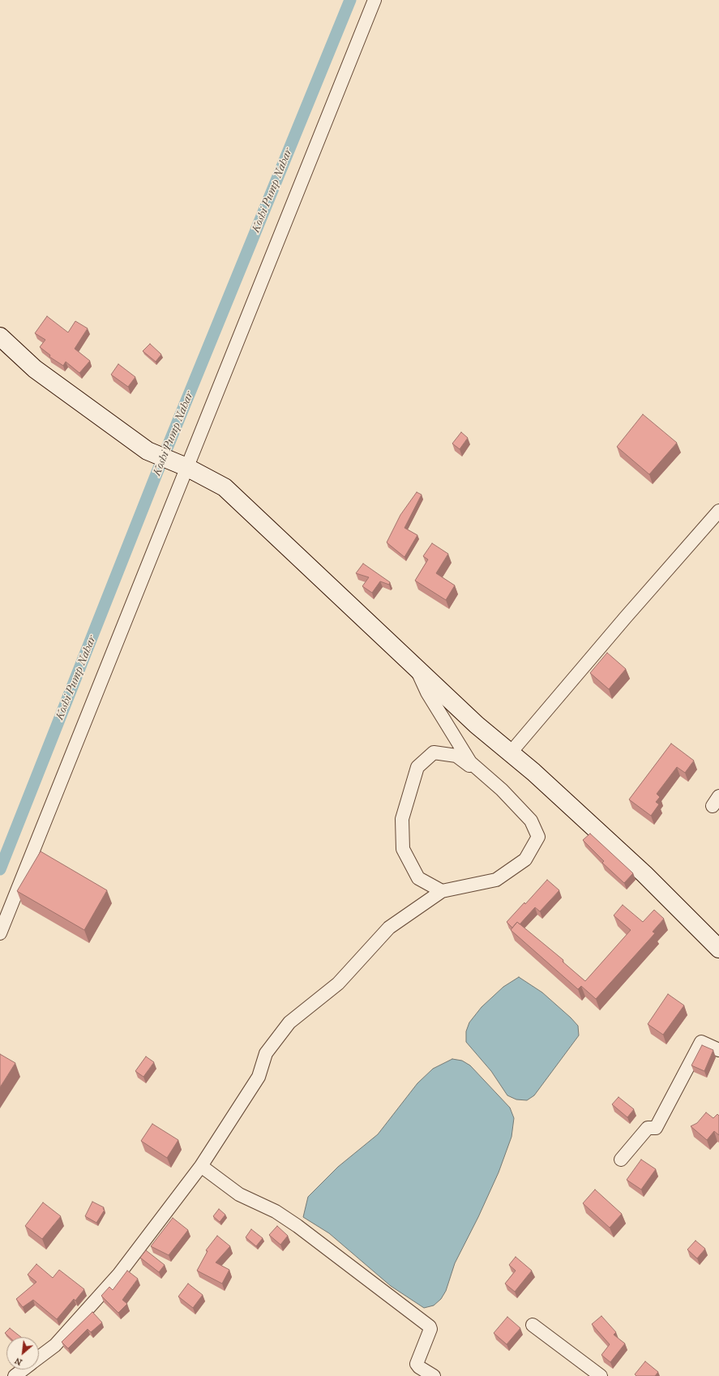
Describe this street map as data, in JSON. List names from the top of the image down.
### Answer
{
  "water": ["Koshi Pump Nahar"],
  "north": "bottom left"
}
